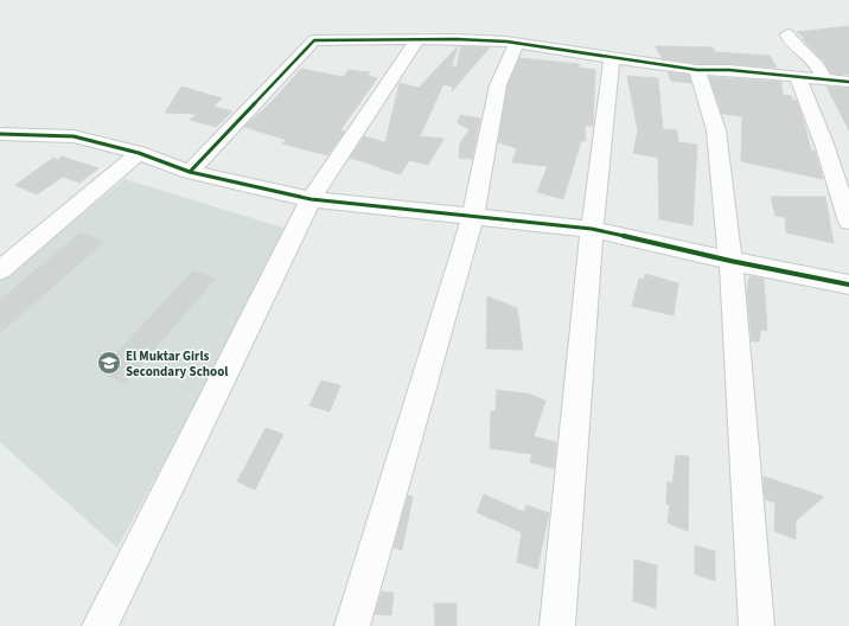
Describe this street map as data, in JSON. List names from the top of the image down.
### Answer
{
  "places": {
    "school or university": ["El Muktar Girls Secondary School"]
  }
}
